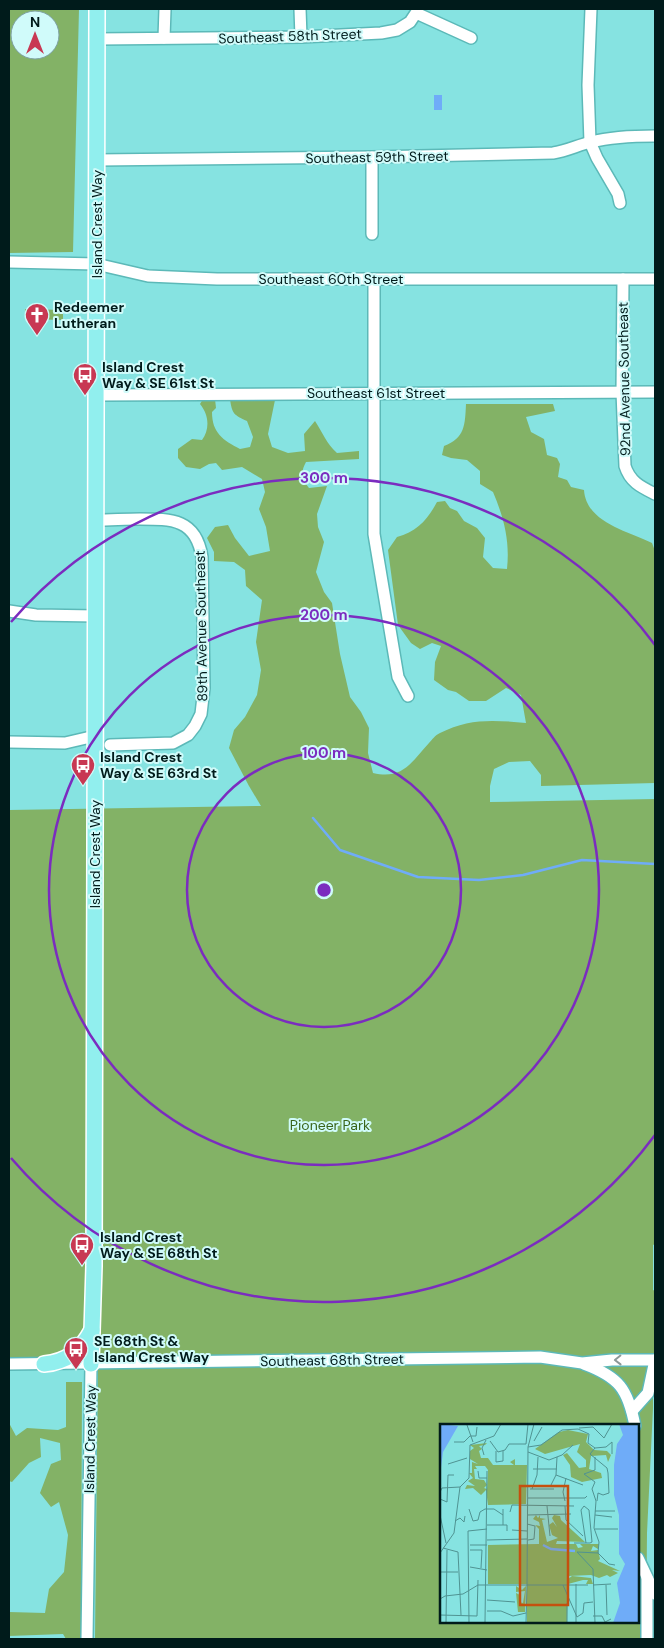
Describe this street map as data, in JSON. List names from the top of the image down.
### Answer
{
  "streets": {
    "main road": ["Island Crest Way"],
    "street": [
      "Southeast 58th Street",
      "Southeast 59th Street",
      "Southeast 60th Street",
      "92nd Avenue Southeast",
      "Southeast 61st Street",
      "89th Avenue Southeast",
      "Southeast 68th Street"
    ]
  },
  "crossings": [
    ["Southeast 58th Street", "Island Crest Way"],
    ["Southeast 59th Street", "Island Crest Way"],
    ["Island Crest Way", "Southeast 60th Street"],
    ["Island Crest Way", "Southeast 61st Street"],
    ["Island Crest Way", "89th Avenue Southeast"],
    ["Island Crest Way", "Southeast 68th Street"],
    ["Southeast 60th Street", "92nd Avenue Southeast"],
    ["92nd Avenue Southeast", "Southeast 61st Street"]
  ],
  "parks": ["Pioneer Park"],
  "places": {
    "church": ["Redeemer Lutheran"],
    "bus stop": [
      "Island Crest Way & SE 61st St",
      "Island Crest Way & SE 63rd St",
      "Island Crest Way & SE 68th St",
      "SE 68th St & Island Crest Way"
    ]
  },
  "north": "top",
  "rings": ["300 m", "200 m", "100 m"]
}
